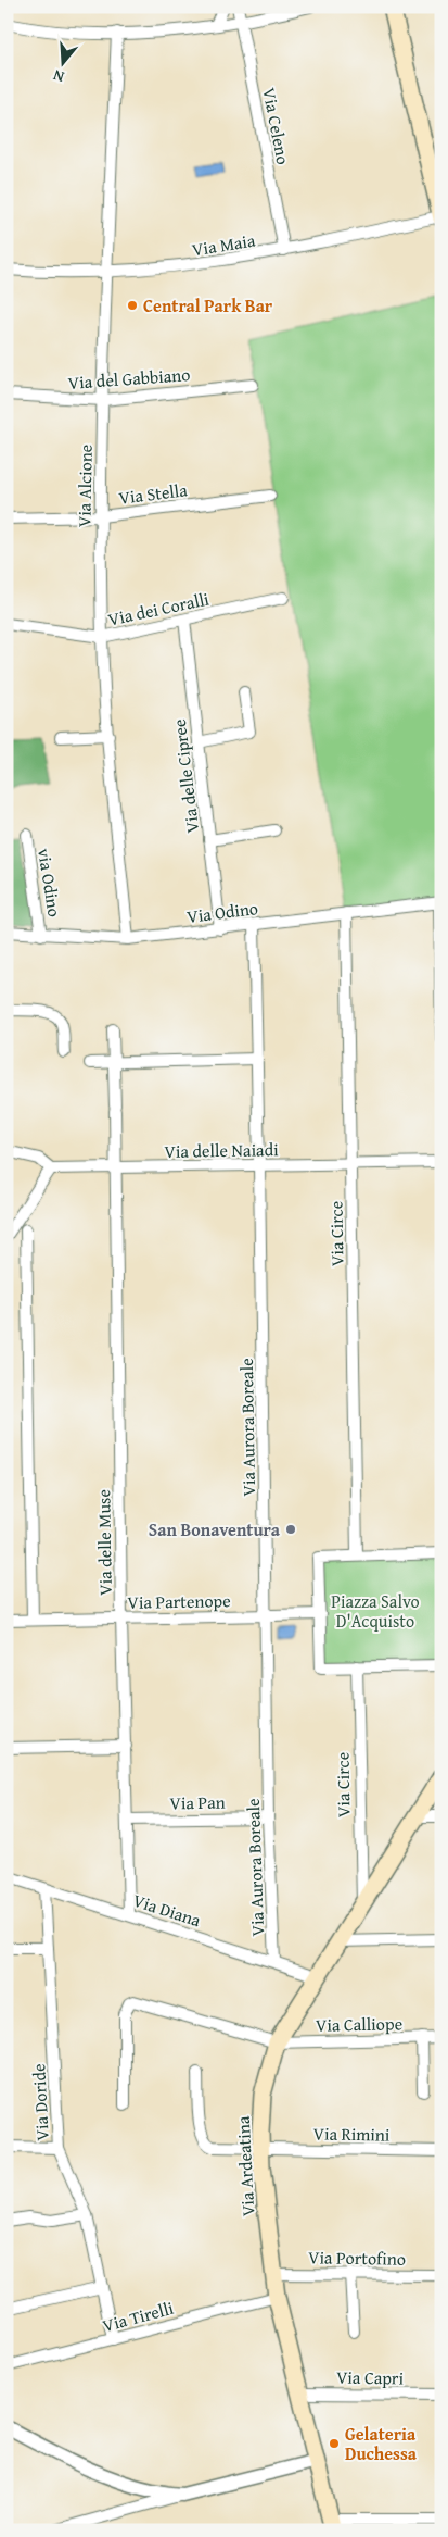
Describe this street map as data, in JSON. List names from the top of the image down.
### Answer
{
  "streets": {
    "main road": ["Via Ardeatina"],
    "street": [
      "Via Celeno",
      "Via Maia",
      "Via del Gabbiano",
      "Via Alcione",
      "Via Stella",
      "Via dei Coralli",
      "Via delle Cipree",
      "via Odino",
      "Via Odino",
      "Via delle Naiadi",
      "Via Circe",
      "Via Aurora Boreale",
      "Via delle Muse",
      "Via Partenope",
      "Via Pan",
      "Via Diana",
      "Via Calliope",
      "Via Doride",
      "Via Rimini",
      "Via Portofino",
      "Via Tirelli",
      "Via Capri"
    ]
  },
  "crossings": [
    ["Via Celeno", "Via Maia"],
    ["Via Maia", "Via Alcione"],
    ["Via del Gabbiano", "Via Alcione"],
    ["Via Alcione", "Via Stella"],
    ["Via Alcione", "Via dei Coralli"],
    ["Via Alcione", "Via Odino"],
    ["Via dei Coralli", "Via delle Cipree"],
    ["Via delle Cipree", "Via Odino"],
    ["via Odino", "Via Odino"],
    ["Via Odino", "Via Circe"],
    ["Via Odino", "Via Aurora Boreale"],
    ["Via delle Naiadi", "Via Circe"],
    ["Via delle Naiadi", "Via Aurora Boreale"],
    ["Via delle Naiadi", "Via delle Muse"],
    ["Via Circe", "Via Ardeatina"],
    ["Via Aurora Boreale", "Via Partenope"],
    ["Via Aurora Boreale", "Via Pan"],
    ["Via Aurora Boreale", "Via Diana"],
    ["Via delle Muse", "Via Partenope"],
    ["Via delle Muse", "Via Pan"],
    ["Via delle Muse", "Via Diana"],
    ["Via Diana", "Via Doride"],
    ["Via Diana", "Via Ardeatina"],
    ["Via Calliope", "Via Ardeatina"],
    ["Via Doride", "Via Tirelli"],
    ["Via Rimini", "Via Ardeatina"],
    ["Via Ardeatina", "Via Portofino"],
    ["Via Ardeatina", "Via Tirelli"],
    ["Via Ardeatina", "Via Capri"]
  ],
  "parks": ["Piazza Salvo D'Acquisto"],
  "places": ["Central Park Bar", "San Bonaventura", "Gelateria Duchessa"],
  "north": "bottom"
}
